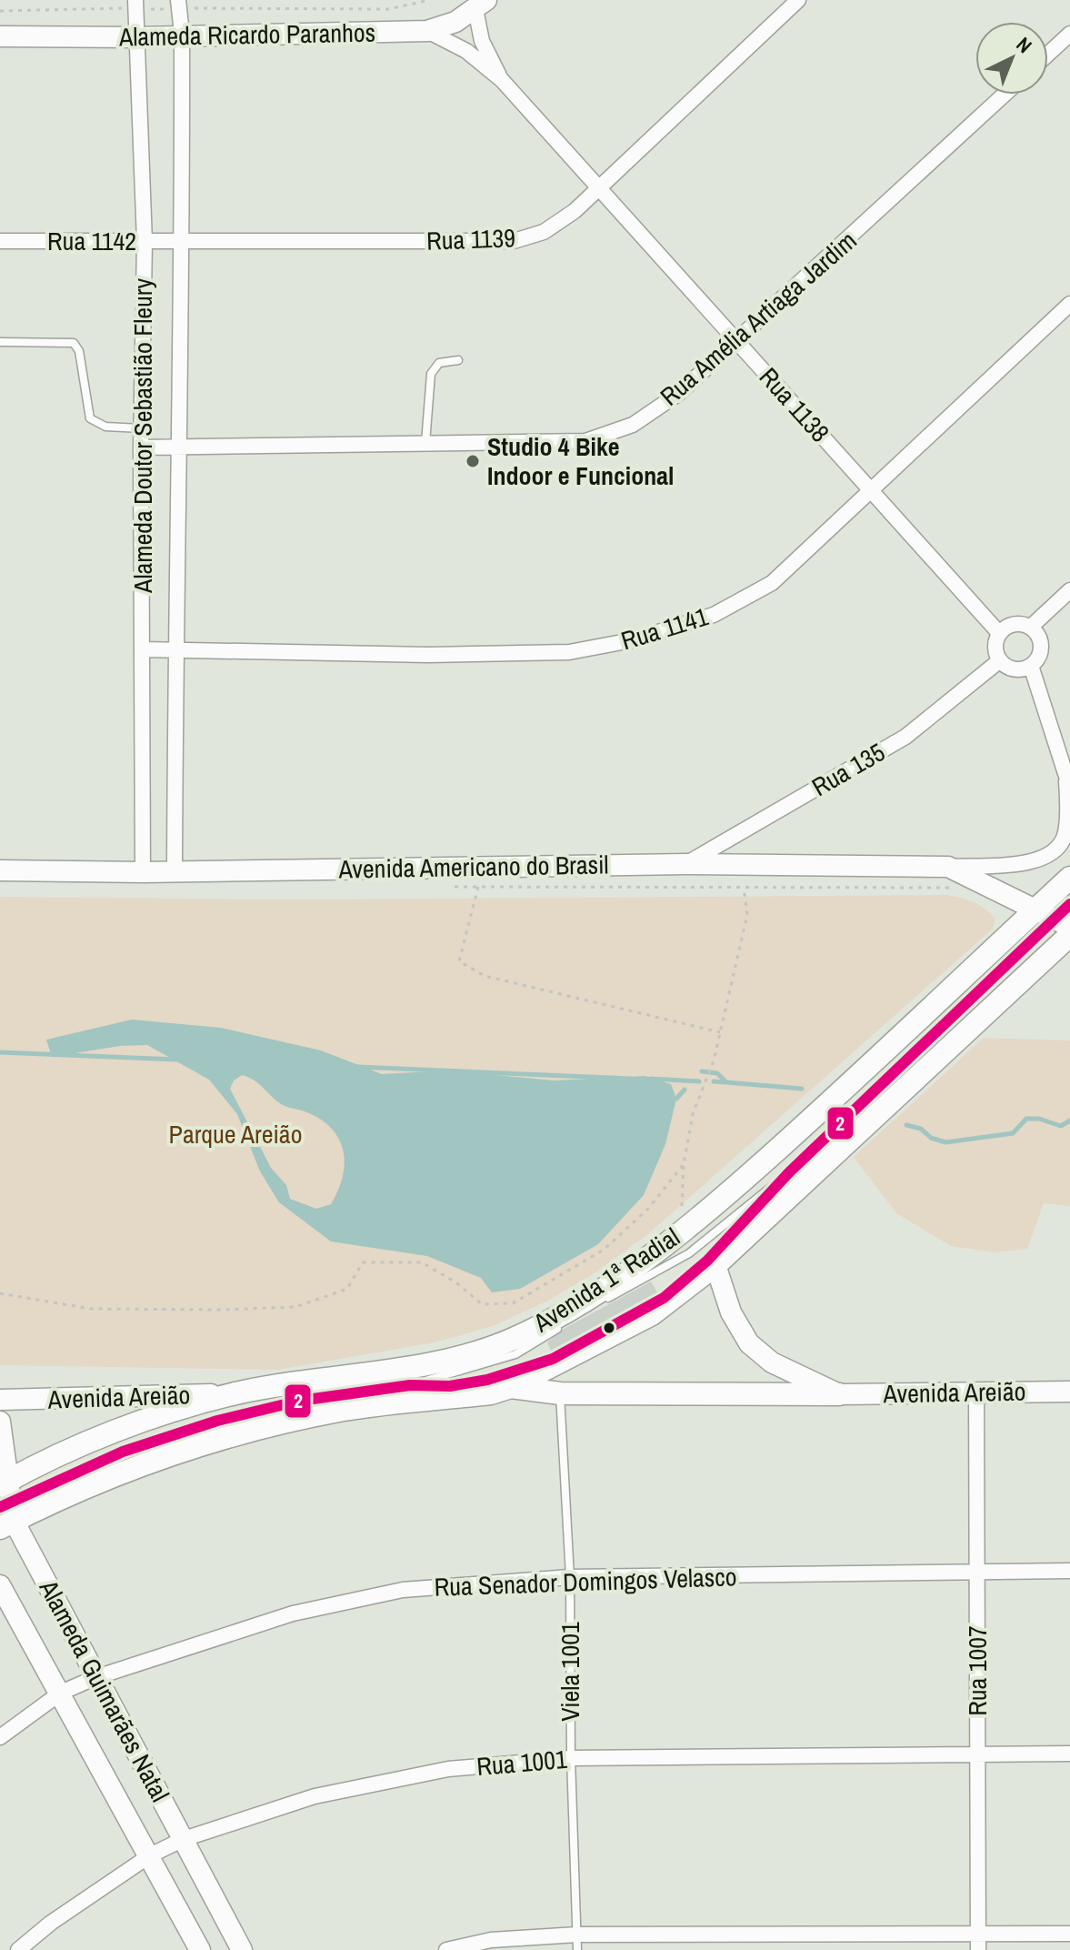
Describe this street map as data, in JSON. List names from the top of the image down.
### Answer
{
  "streets": {
    "main road": ["Avenida 1ª Radial"],
    "street": [
      "Alameda Ricardo Paranhos",
      "Rua 1139",
      "Rua 1142",
      "Rua Amélia Artiaga Jardim",
      "Rua 1138",
      "Alameda Doutor Sebastião Fleury",
      "Rua 1141",
      "Rua 135",
      "Avenida Americano do Brasil",
      "Avenida Areião",
      "Rua Senador Domingos Velasco",
      "Rua 1007",
      "Alameda Guimarães Natal",
      "Rua 1001"
    ],
    "lane": ["Viela 1001"]
  },
  "crossings": [
    ["Alameda Ricardo Paranhos", "Rua 1138"],
    ["Alameda Ricardo Paranhos", "Alameda Doutor Sebastião Fleury"],
    ["Rua 1139", "Rua 1142"],
    ["Rua 1139", "Rua 1138"],
    ["Rua 1139", "Alameda Doutor Sebastião Fleury"],
    ["Rua 1142", "Alameda Doutor Sebastião Fleury"],
    ["Rua Amélia Artiaga Jardim", "Rua 1138"],
    ["Rua Amélia Artiaga Jardim", "Alameda Doutor Sebastião Fleury"],
    ["Rua 1138", "Rua 1141"],
    ["Rua 1138", "Rua 135"],
    ["Alameda Doutor Sebastião Fleury", "Rua 1141"],
    ["Alameda Doutor Sebastião Fleury", "Avenida Americano do Brasil"],
    ["Rua 135", "Avenida Americano do Brasil"],
    ["Avenida Americano do Brasil", "Avenida 1ª Radial"],
    ["Avenida 1ª Radial", "Avenida Areião"],
    ["Avenida 1ª Radial", "Alameda Guimarães Natal"],
    ["Avenida Areião", "Rua 1007"],
    ["Rua Senador Domingos Velasco", "Rua 1007"],
    ["Rua Senador Domingos Velasco", "Viela 1001"],
    ["Rua Senador Domingos Velasco", "Alameda Guimarães Natal"],
    ["Rua 1007", "Rua 1001"],
    ["Viela 1001", "Rua 1001"],
    ["Alameda Guimarães Natal", "Rua 1001"]
  ],
  "parks": ["Parque Areião"],
  "places": ["Studio 4 Bike Indoor e Funcional"],
  "lines": ["transit line 2"],
  "north": "top right"
}
